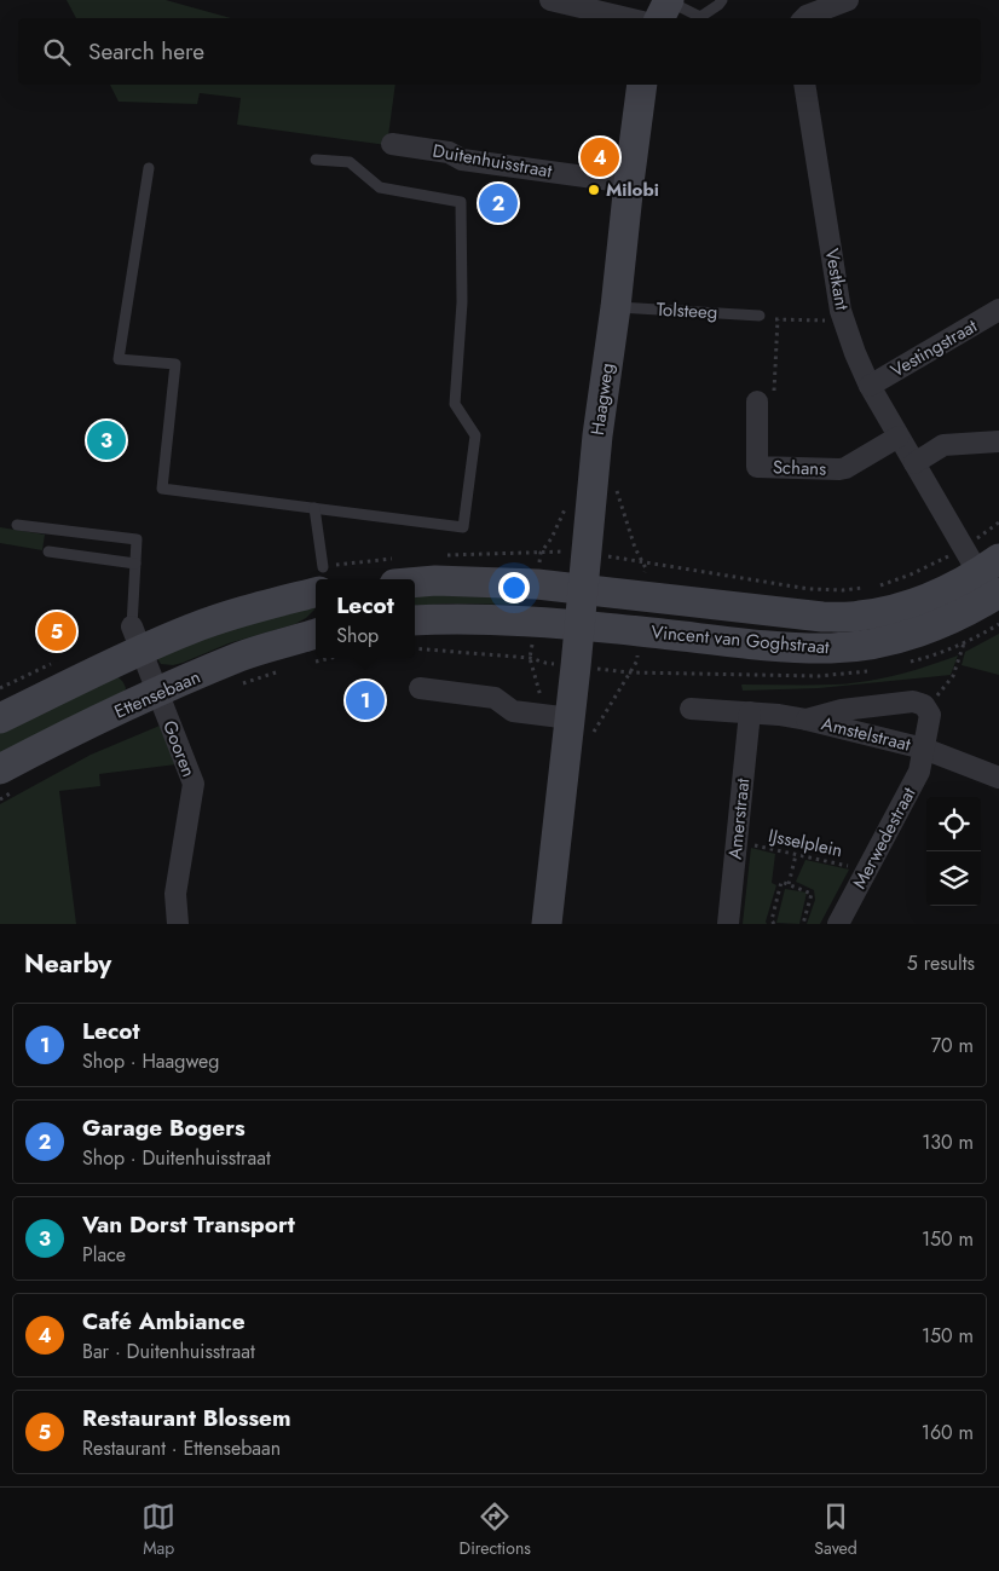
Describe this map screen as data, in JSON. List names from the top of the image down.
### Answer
{
  "streets": {
    "main road": ["Haagweg", "Vincent van Goghstraat", "Ettensebaan"],
    "street": [
      "Duitenhuisstraat",
      "Vestkant",
      "Vestingstraat",
      "Schans",
      "Amstelstraat",
      "Gooren",
      "Amerstraat",
      "Merwedestraat"
    ],
    "lane": ["Tolsteeg"],
    "path": ["IJsselplein"]
  },
  "crossings": [
    ["Duitenhuisstraat", "Haagweg"],
    ["Vestkant", "Vestingstraat"],
    ["Vestkant", "Schans"],
    ["Vestkant", "Vincent van Goghstraat"],
    ["Tolsteeg", "Haagweg"],
    ["Haagweg", "Vincent van Goghstraat"],
    ["Ettensebaan", "Gooren"],
    ["Amstelstraat", "Amerstraat"],
    ["Amstelstraat", "Merwedestraat"],
    ["Amerstraat", "IJsselplein"],
    ["Merwedestraat", "IJsselplein"]
  ],
  "places": ["Milobi"],
  "page": {
    "search": "Search here",
    "pins": [
      "4",
      "2",
      "3",
      "5",
      "1"
    ],
    "popup": ["Lecot", "Shop"],
    "heading": ["Nearby", "5 results"],
    "list": [
      {
        "mark": "1",
        "name": "Lecot",
        "note": "Shop · Haagweg",
        "value": "70 m"
      },
      {
        "mark": "2",
        "name": "Garage Bogers",
        "note": "Shop · Duitenhuisstraat",
        "value": "130 m"
      },
      {
        "mark": "3",
        "name": "Van Dorst Transport",
        "note": "Place",
        "value": "150 m"
      },
      {
        "mark": "4",
        "name": "Café Ambiance",
        "note": "Bar · Duitenhuisstraat",
        "value": "150 m"
      },
      {
        "mark": "5",
        "name": "Restaurant Blossem",
        "note": "Restaurant · Ettensebaan",
        "value": "160 m"
      }
    ],
    "nav": ["Map", "Directions", "Saved"]
  }
}
